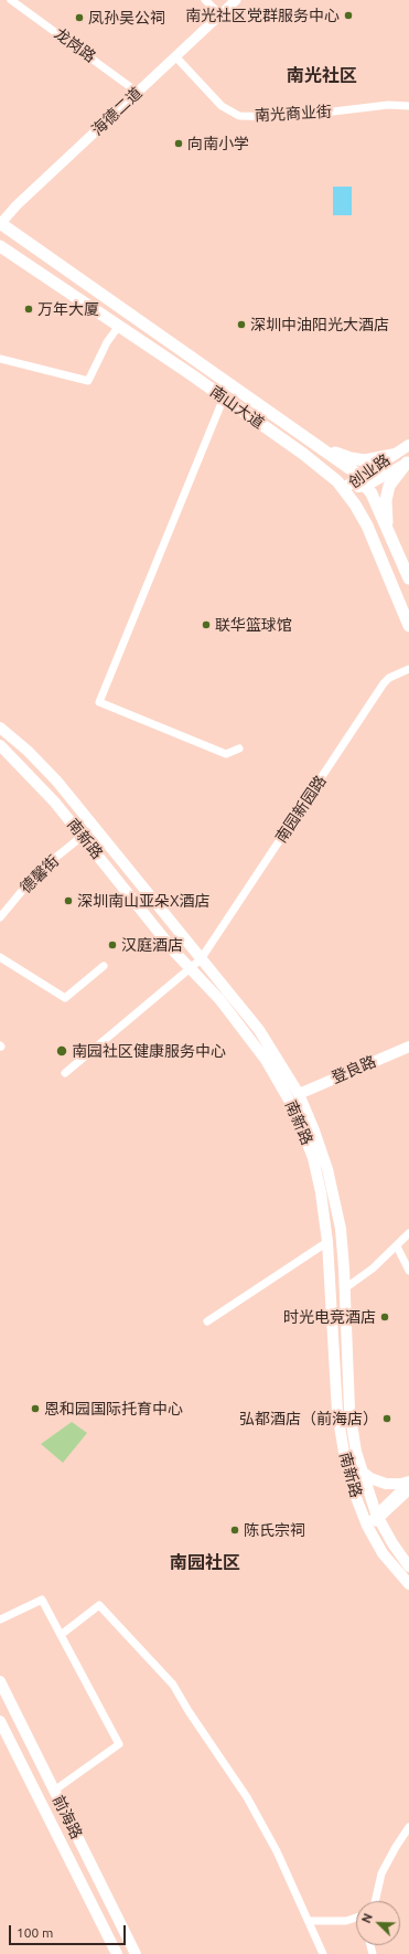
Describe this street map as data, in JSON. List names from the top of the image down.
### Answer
{
  "streets": {
    "main road": [
      "南山大道",
      "创业路",
      "南新路",
      "登良路",
      "前海路"
    ],
    "street": [
      "龙岗路",
      "海德二道",
      "南光商业街",
      "南园新园路",
      "德馨街"
    ]
  },
  "crossings": [
    ["龙岗路", "海德二道"],
    ["海德二道", "南光商业街"],
    ["海德二道", "南山大道"],
    ["南山大道", "创业路"],
    ["南园新园路", "南新路"],
    ["南新路", "德馨街"],
    ["南新路", "登良路"]
  ],
  "districts": ["南光社区", "南园社区"],
  "places": [
    "南光社区党群服务中心",
    "凤孙吴公祠",
    "向南小学",
    "万年大厦",
    "深圳中油阳光大酒店",
    "联华篮球馆",
    "深圳南山亚朵X酒店",
    "汉庭酒店",
    "南园社区健康服务中心",
    "时光电竞酒店",
    "恩和园国际托育中心",
    "弘都酒店（前海店）",
    "陈氏宗祠"
  ],
  "scale_bar": "100 m",
  "north": "top left"
}
